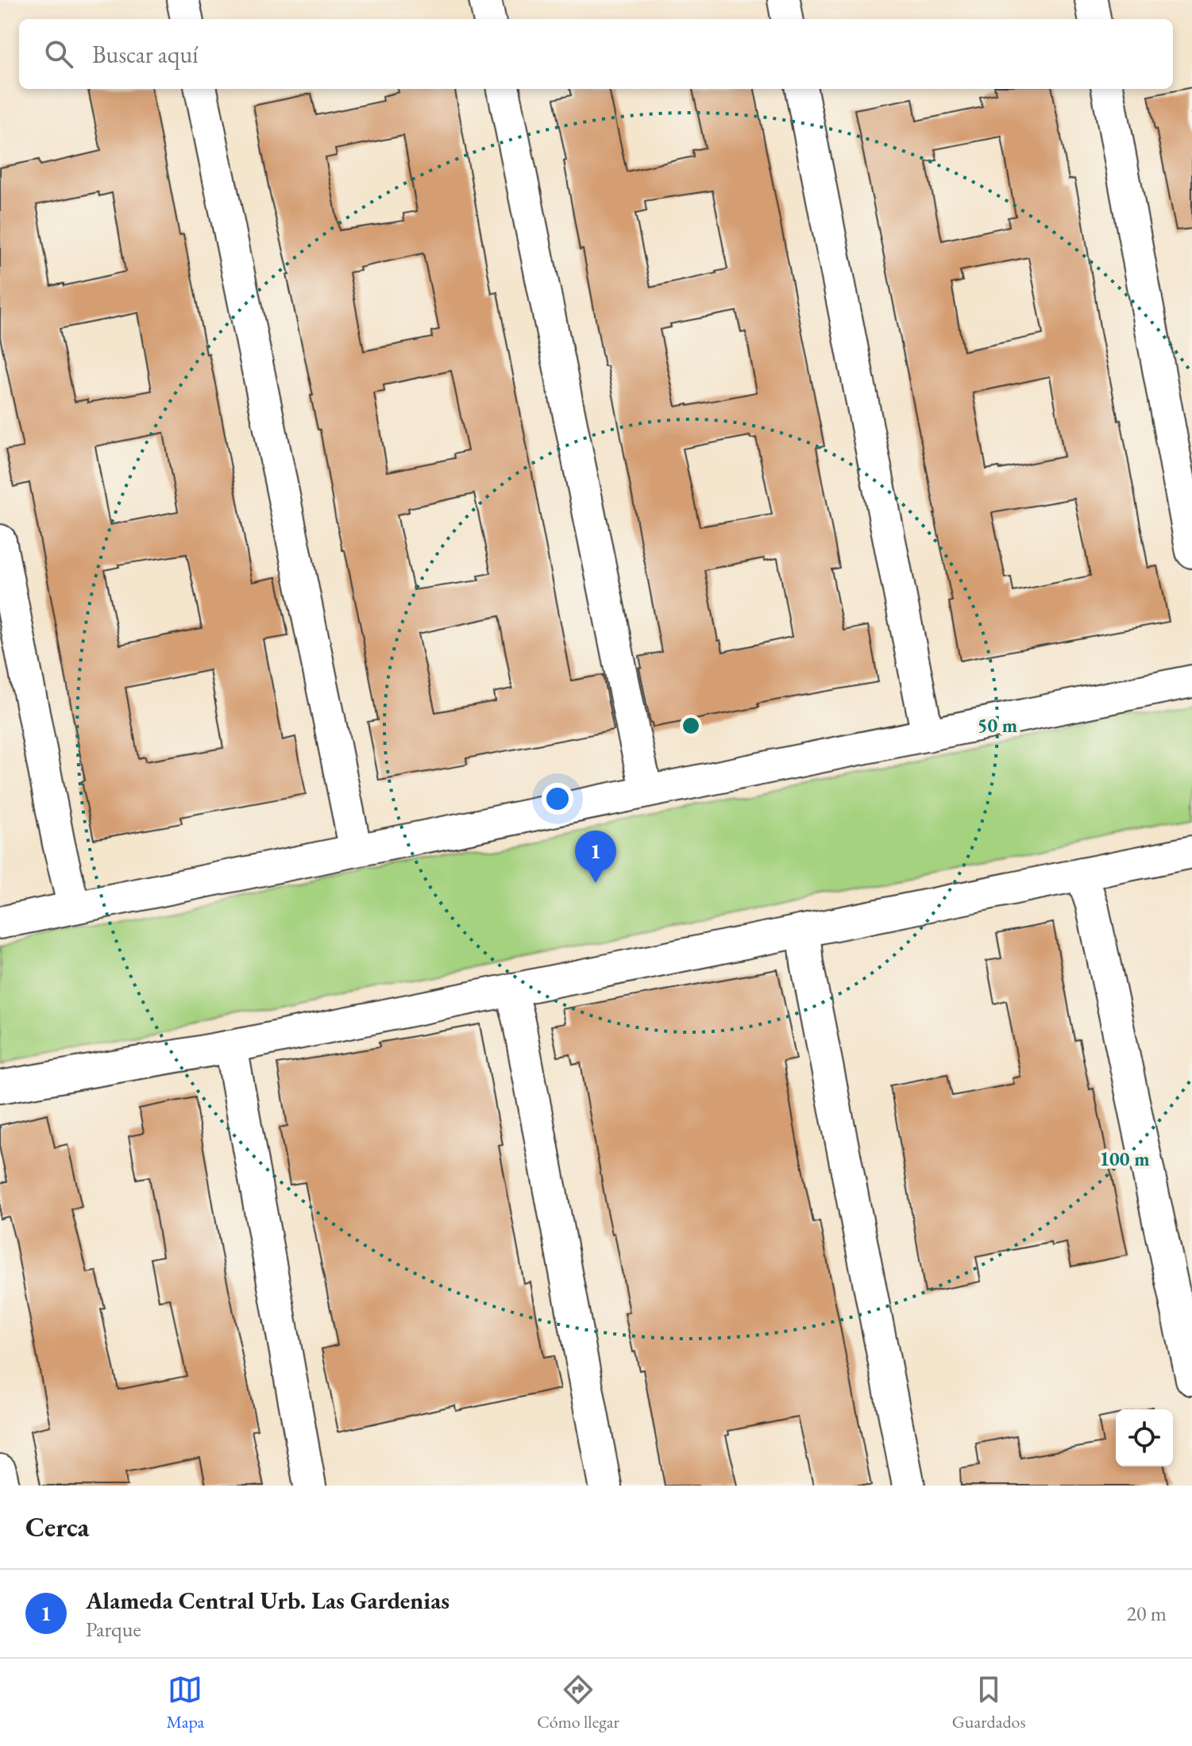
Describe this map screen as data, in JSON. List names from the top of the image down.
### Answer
{
  "page": {
    "search": "Buscar aquí",
    "pins": "1",
    "heading": "Cerca",
    "list": [
      {
        "mark": "1",
        "name": "Alameda Central Urb. Las Gardenias",
        "note": "Parque",
        "value": "20 m"
      }
    ],
    "nav": ["Mapa", "Cómo llegar", "Guardados"]
  },
  "rings": ["50 m", "100 m"]
}
